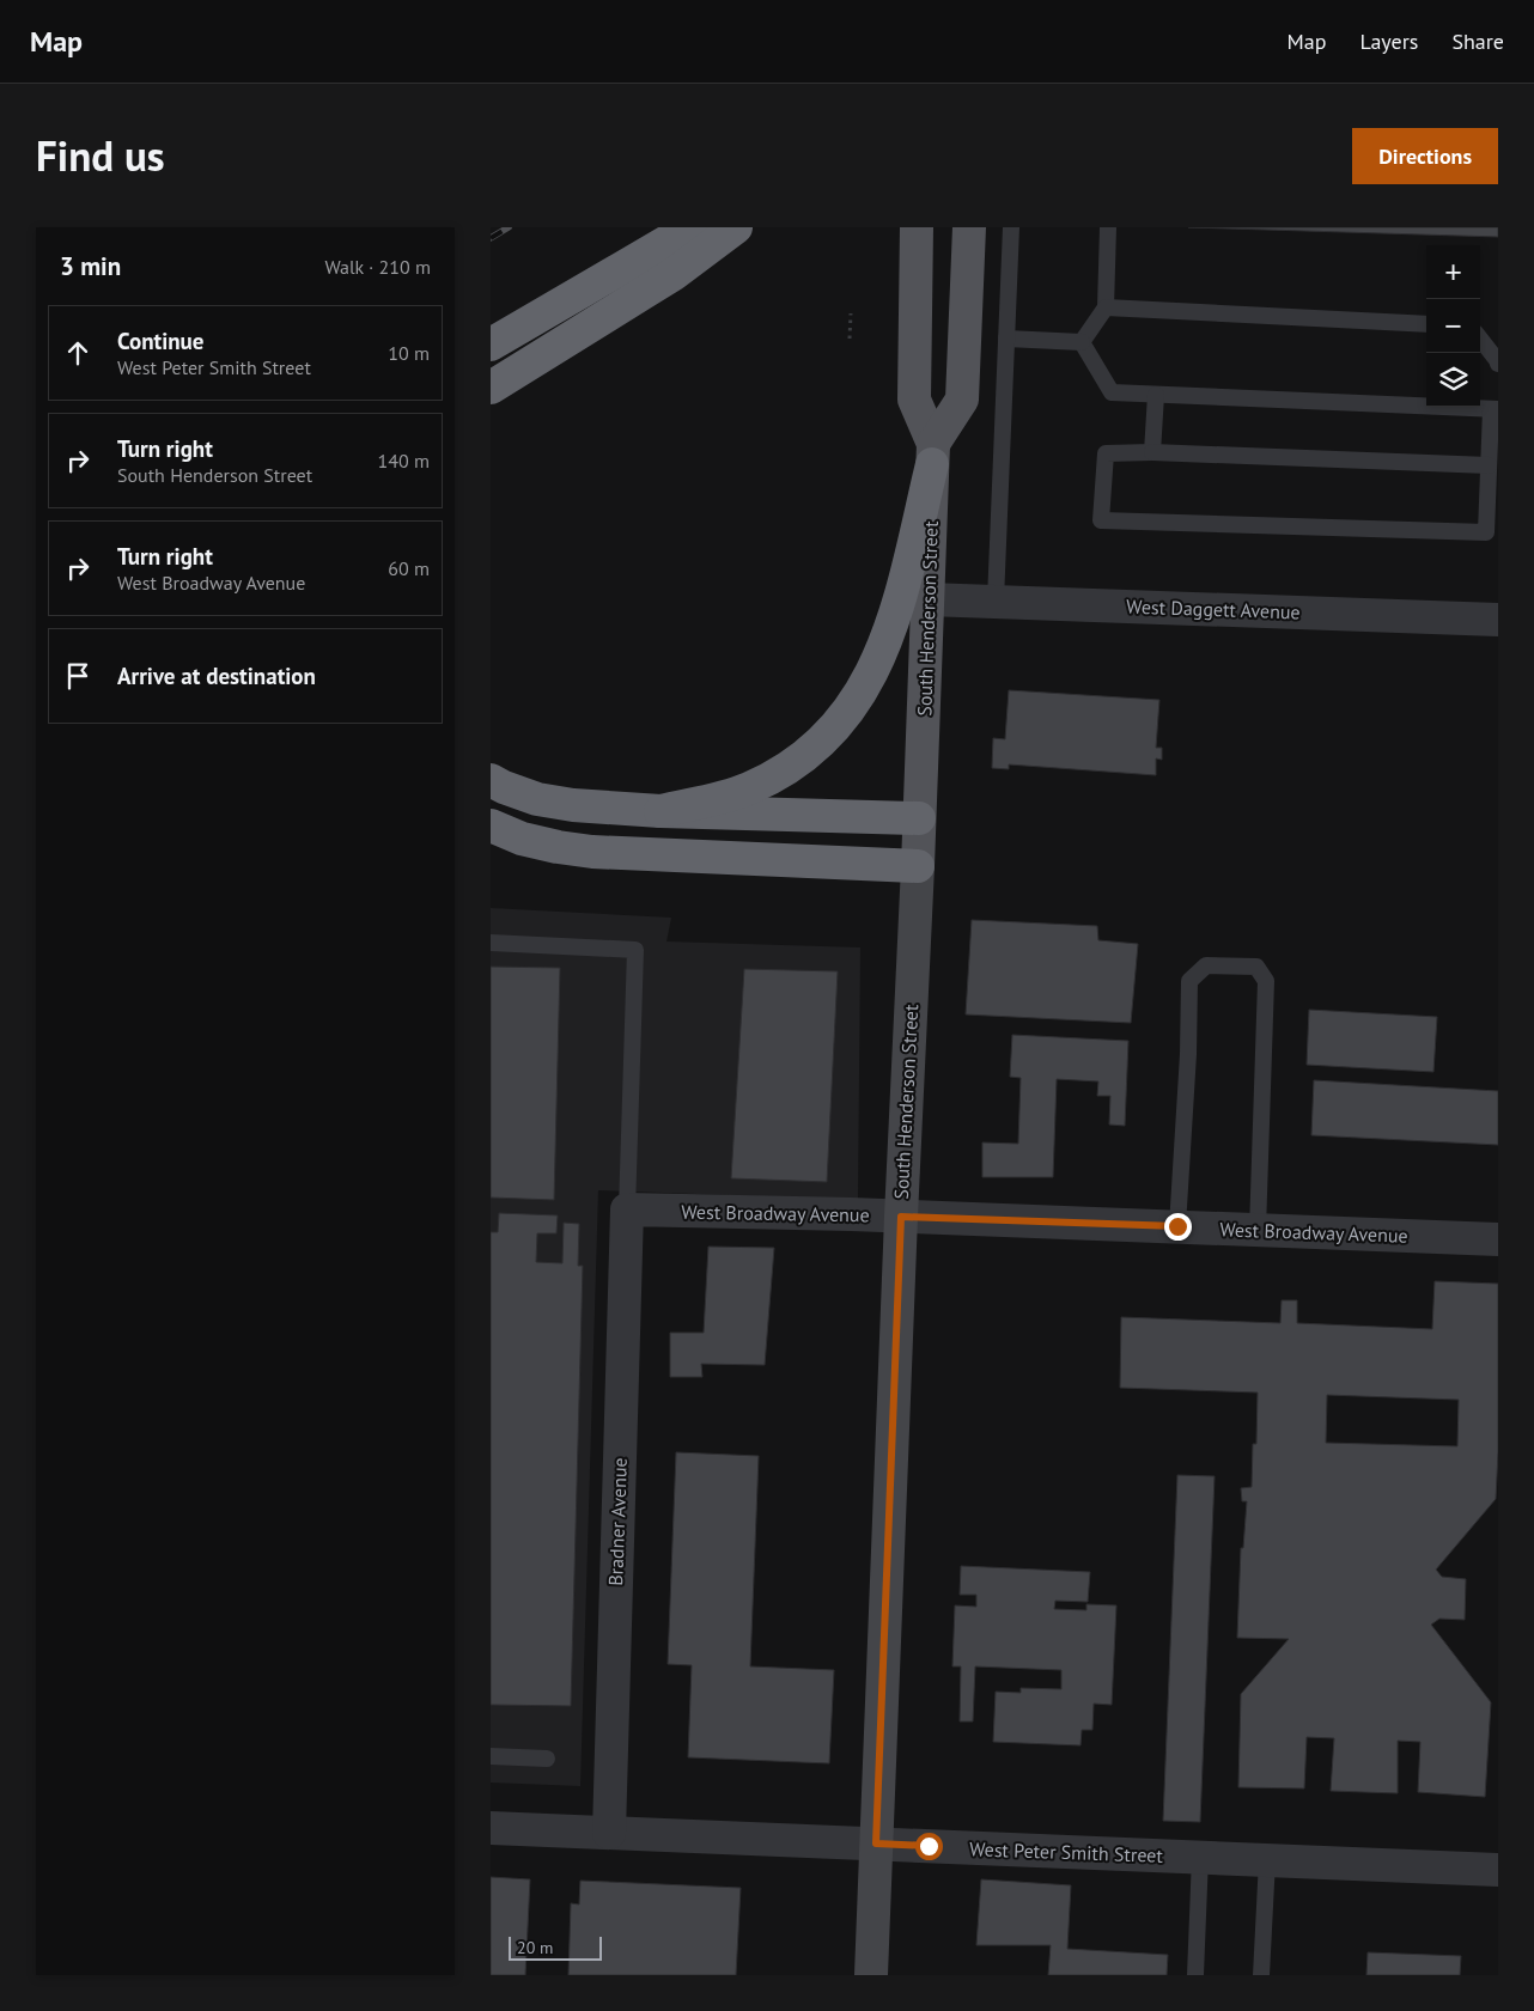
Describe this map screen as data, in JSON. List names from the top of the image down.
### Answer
{
  "streets": {
    "main road": ["South Henderson Street"],
    "street": [
      "West Daggett Avenue",
      "West Broadway Avenue",
      "Bradner Avenue",
      "West Peter Smith Street"
    ]
  },
  "crossings": [
    ["West Daggett Avenue", "South Henderson Street"],
    ["South Henderson Street", "West Broadway Avenue"],
    ["South Henderson Street", "West Peter Smith Street"],
    ["West Broadway Avenue", "Bradner Avenue"],
    ["Bradner Avenue", "West Peter Smith Street"]
  ],
  "scale_bar": "20 m",
  "page": {
    "header": "Map",
    "nav": ["Map", "Layers", "Share"],
    "title": "Find us",
    "buttons": "Directions",
    "heading": ["3 min", "Walk · 210 m"],
    "map_buttons": ["+", "−"],
    "list": [
      ["Continue", "West Peter Smith Street", "10 m"],
      ["Turn right", "South Henderson Street", "140 m"],
      ["Turn right", "West Broadway Avenue", "60 m"],
      "Arrive at destination"
    ],
    "scale": "20 m"
  }
}
